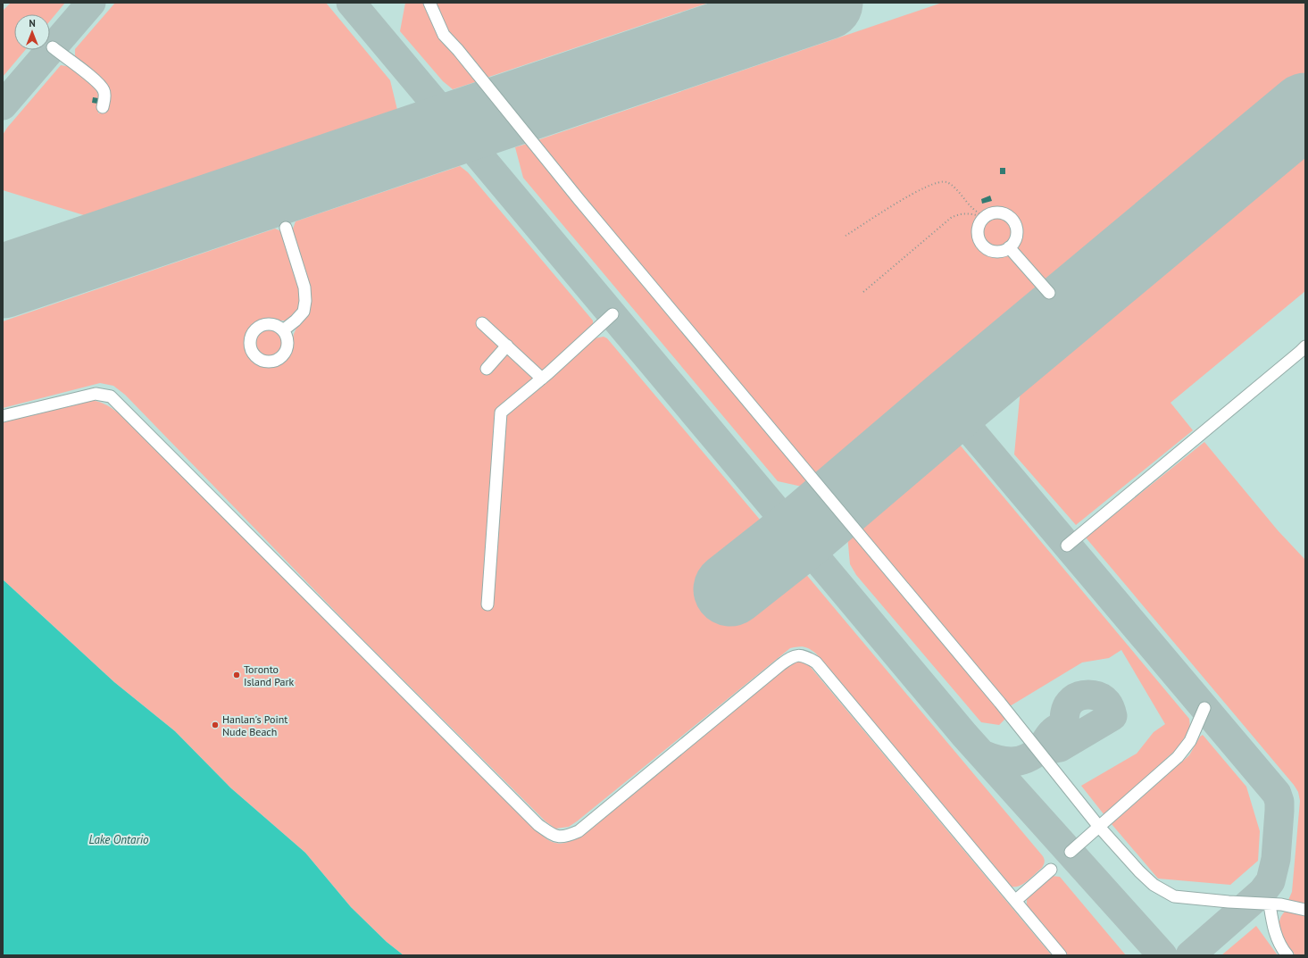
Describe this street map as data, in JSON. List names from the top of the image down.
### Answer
{
  "water": ["Lake Ontario"],
  "places": ["Toronto Island Park", "Hanlan's Point Nude Beach"],
  "north": "top"
}
